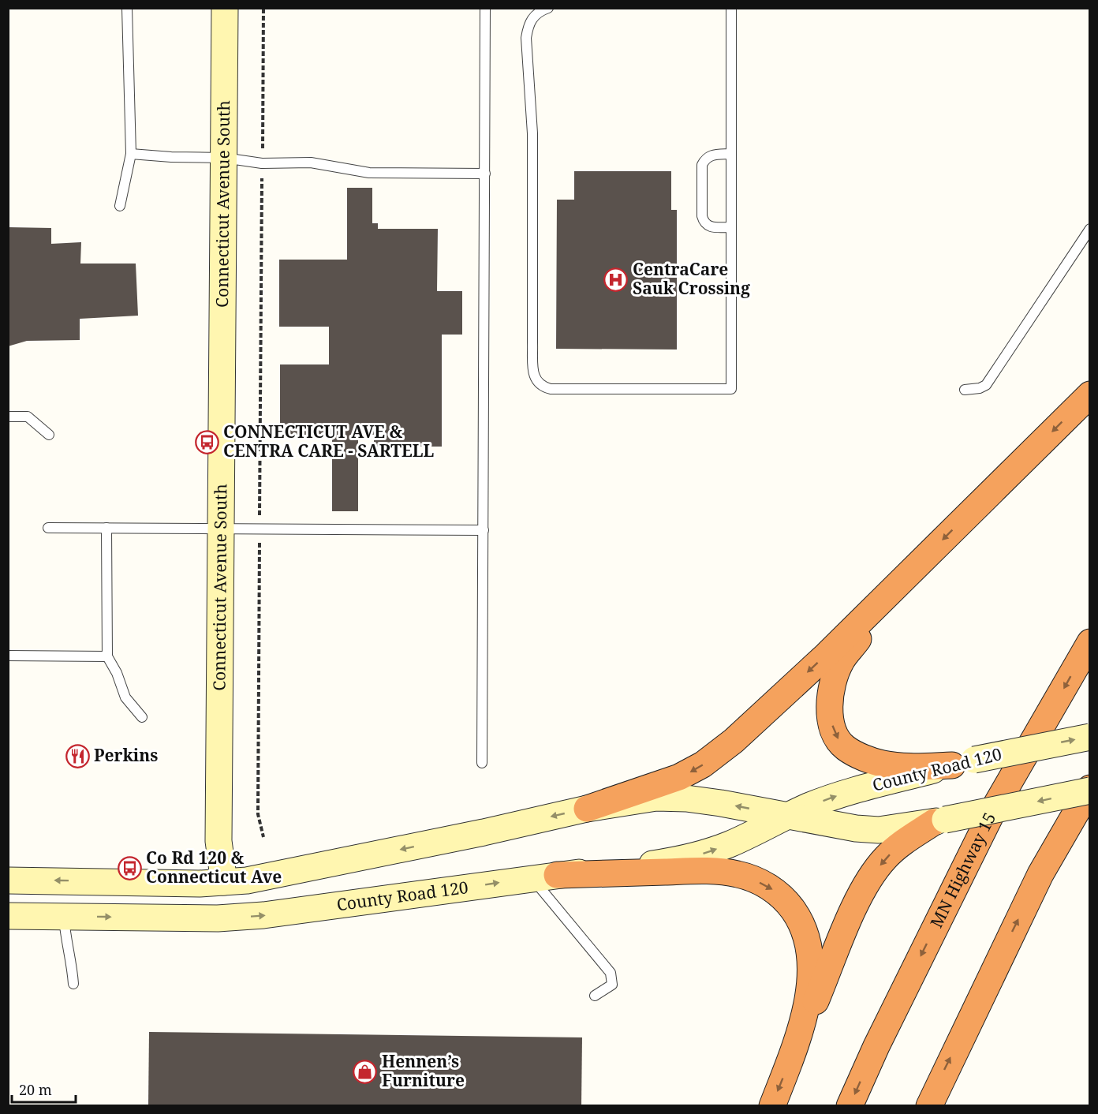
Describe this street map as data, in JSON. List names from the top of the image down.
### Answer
{
  "streets": {
    "highway": ["MN Highway 15"],
    "street": ["Connecticut Avenue South", "County Road 120"]
  },
  "places": {
    "hospital": ["CentraCare Sauk Crossing"],
    "bus stop": ["CONNECTICUT AVE & CENTRA CARE - SARTELL", "Co Rd 120 & Connecticut Ave"],
    "restaurant": ["Perkins"],
    "shop": ["Hennen’s Furniture"]
  },
  "scale_bar": "20 m"
}
